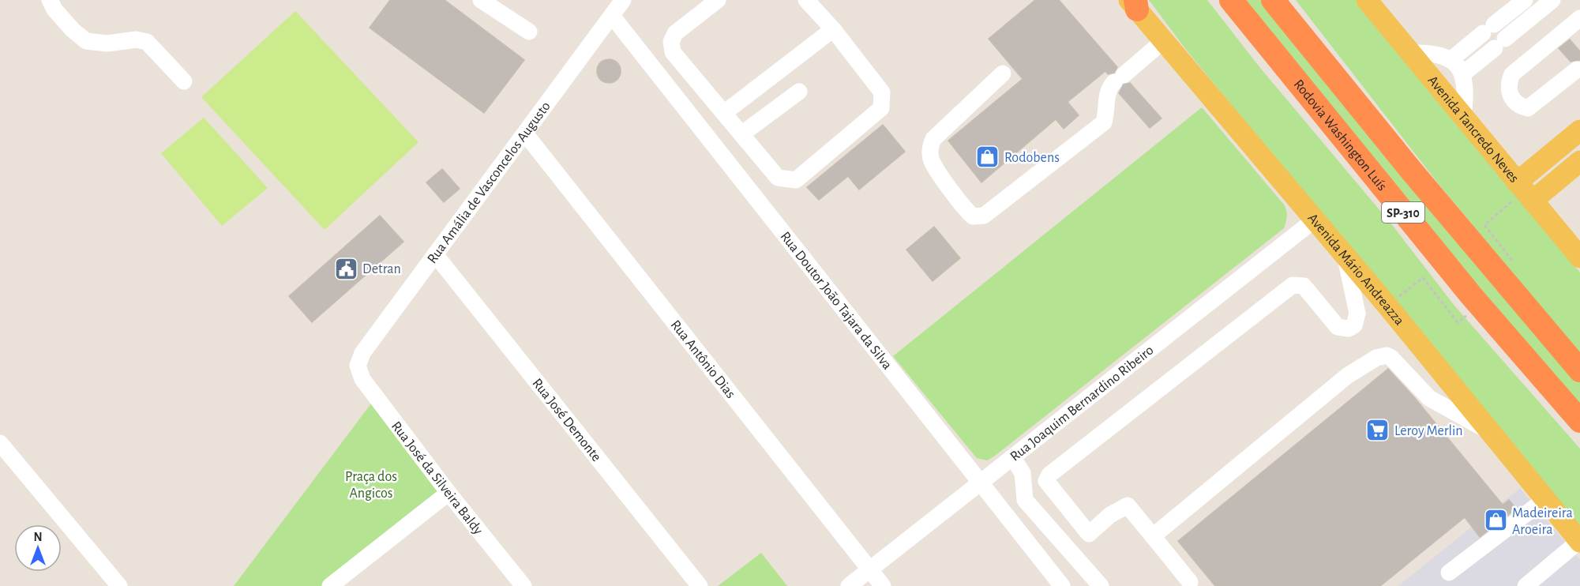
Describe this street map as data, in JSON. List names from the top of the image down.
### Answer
{
  "streets": {
    "highway": ["Rodovia Washington Luís", "SP-310"],
    "main road": ["Avenida Tancredo Neves", "Avenida Mário Andreazza"],
    "street": [
      "Rua Amália de Vasconcelos Augusto",
      "Rua Doutor João Tajara da Silva",
      "Rua Antônio Dias",
      "Rua Joaquim Bernardino Ribeiro",
      "Rua José Demonte",
      "Rua José da Silveira Baldy"
    ]
  },
  "crossings": [
    ["Rua Amália de Vasconcelos Augusto", "Rua Doutor João Tajara da Silva"],
    ["Rua Amália de Vasconcelos Augusto", "Rua Antônio Dias"],
    ["Rua Amália de Vasconcelos Augusto", "Rua José Demonte"],
    ["Rua Amália de Vasconcelos Augusto", "Rua José da Silveira Baldy"],
    ["Avenida Mário Andreazza", "Rua Joaquim Bernardino Ribeiro"],
    ["Rua Doutor João Tajara da Silva", "Rua Joaquim Bernardino Ribeiro"],
    ["Rua Antônio Dias", "Rua Joaquim Bernardino Ribeiro"]
  ],
  "parks": ["Praça dos Angicos"],
  "places": {
    "shop": ["Rodobens", "Madeireira Aroeira"],
    "public building": ["Detran"],
    "supermarket": ["Leroy Merlin"]
  },
  "north": "top"
}
